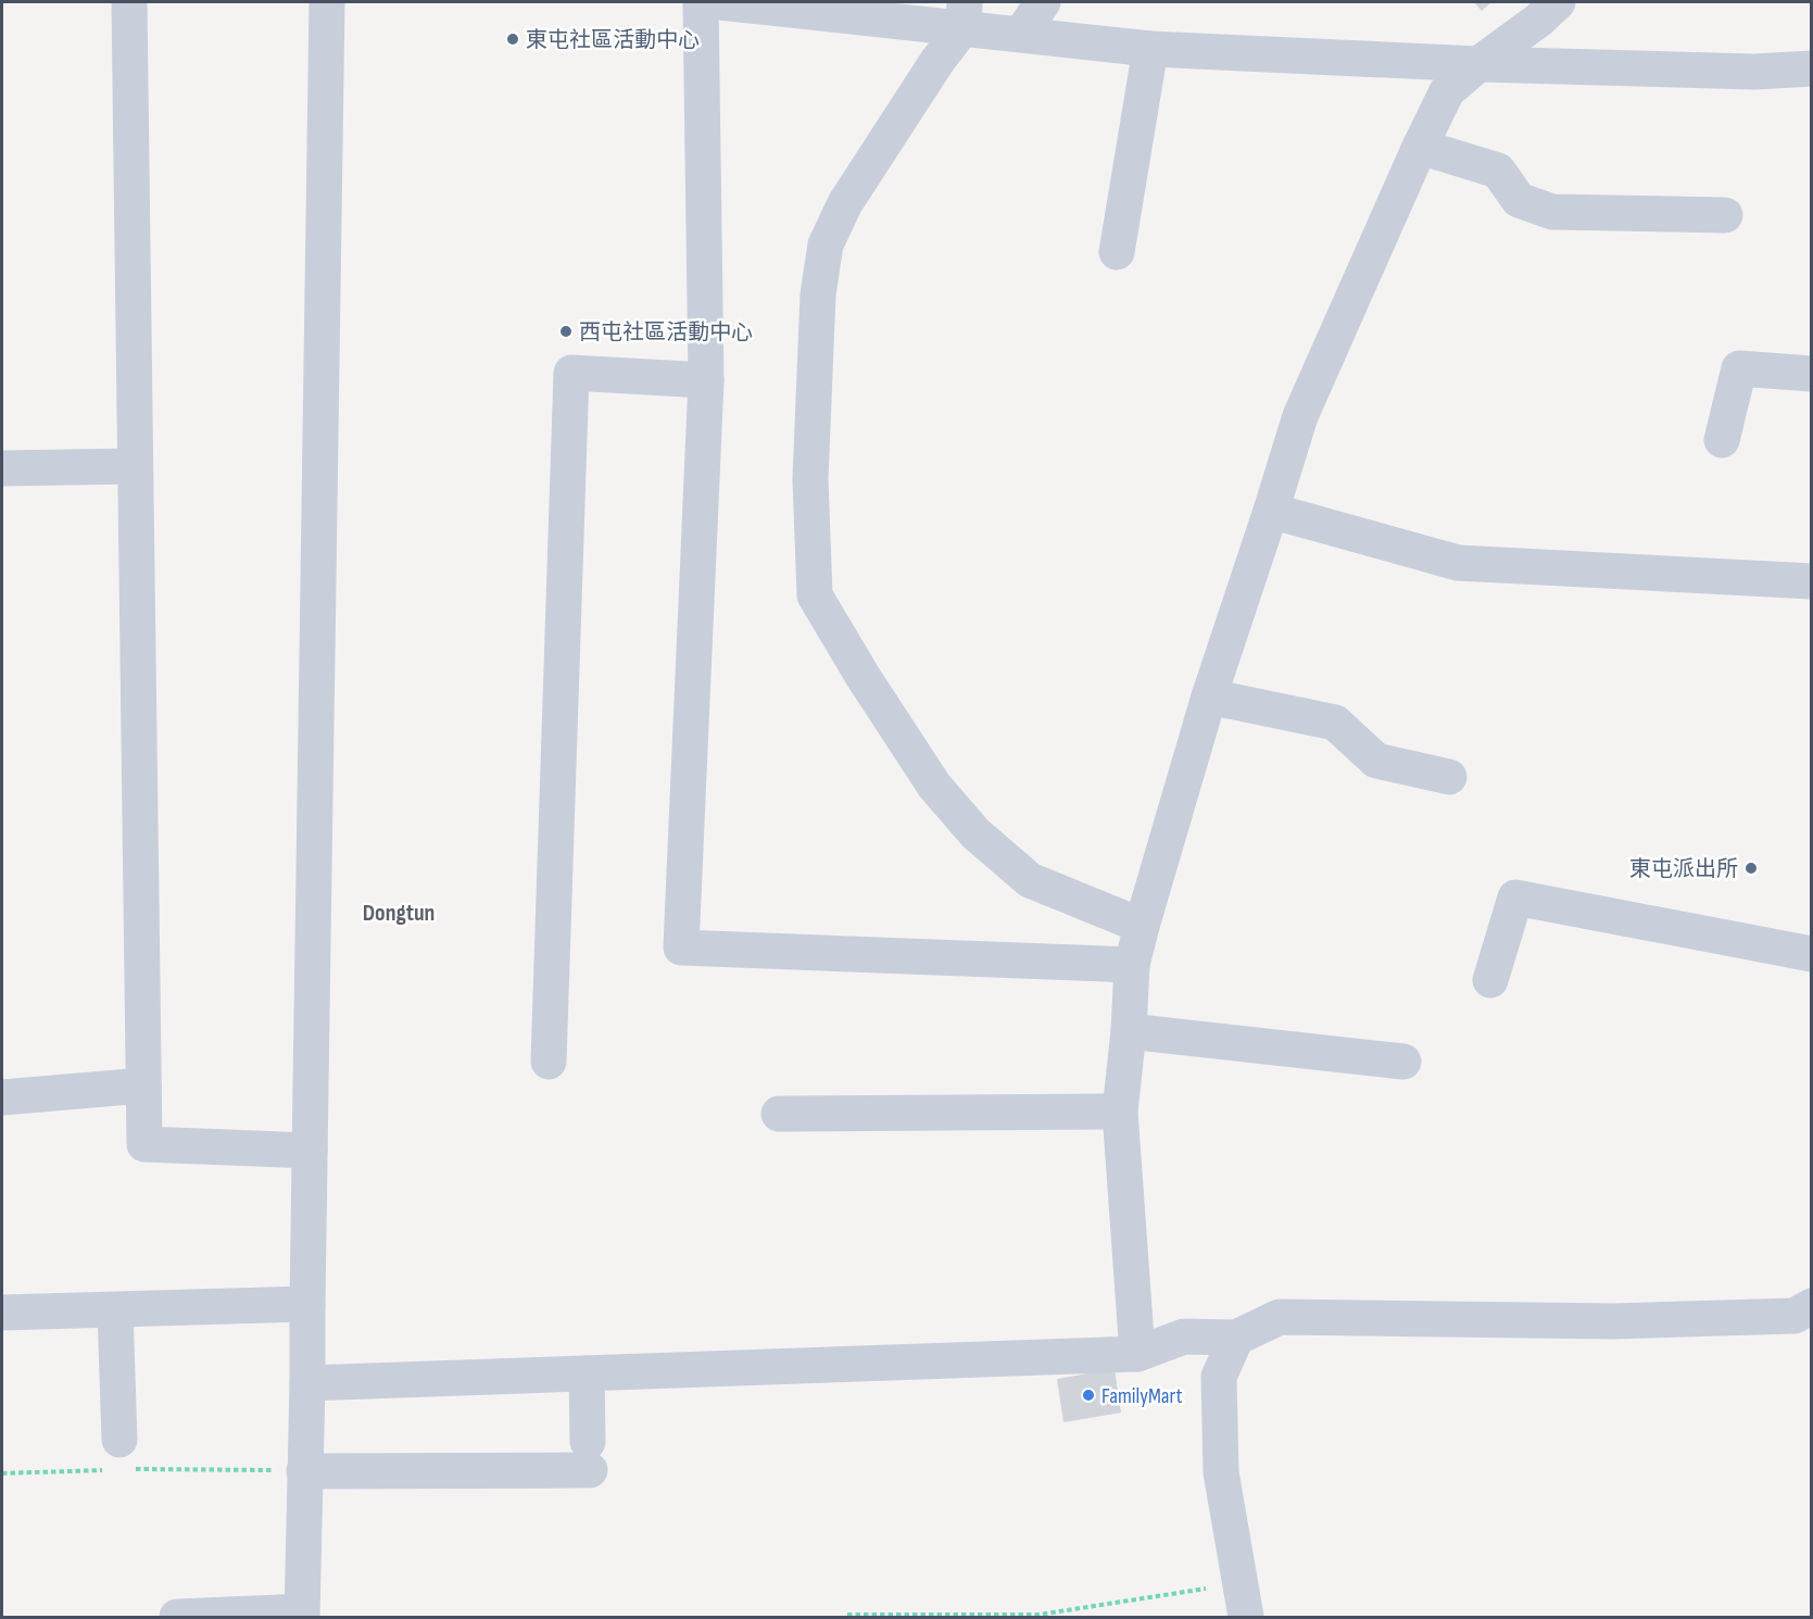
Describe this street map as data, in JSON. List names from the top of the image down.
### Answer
{
  "districts": ["Dongtun"],
  "places": [
    "東屯社區活動中心",
    "西屯社區活動中心",
    "東屯派出所",
    "FamilyMart"
  ]
}
